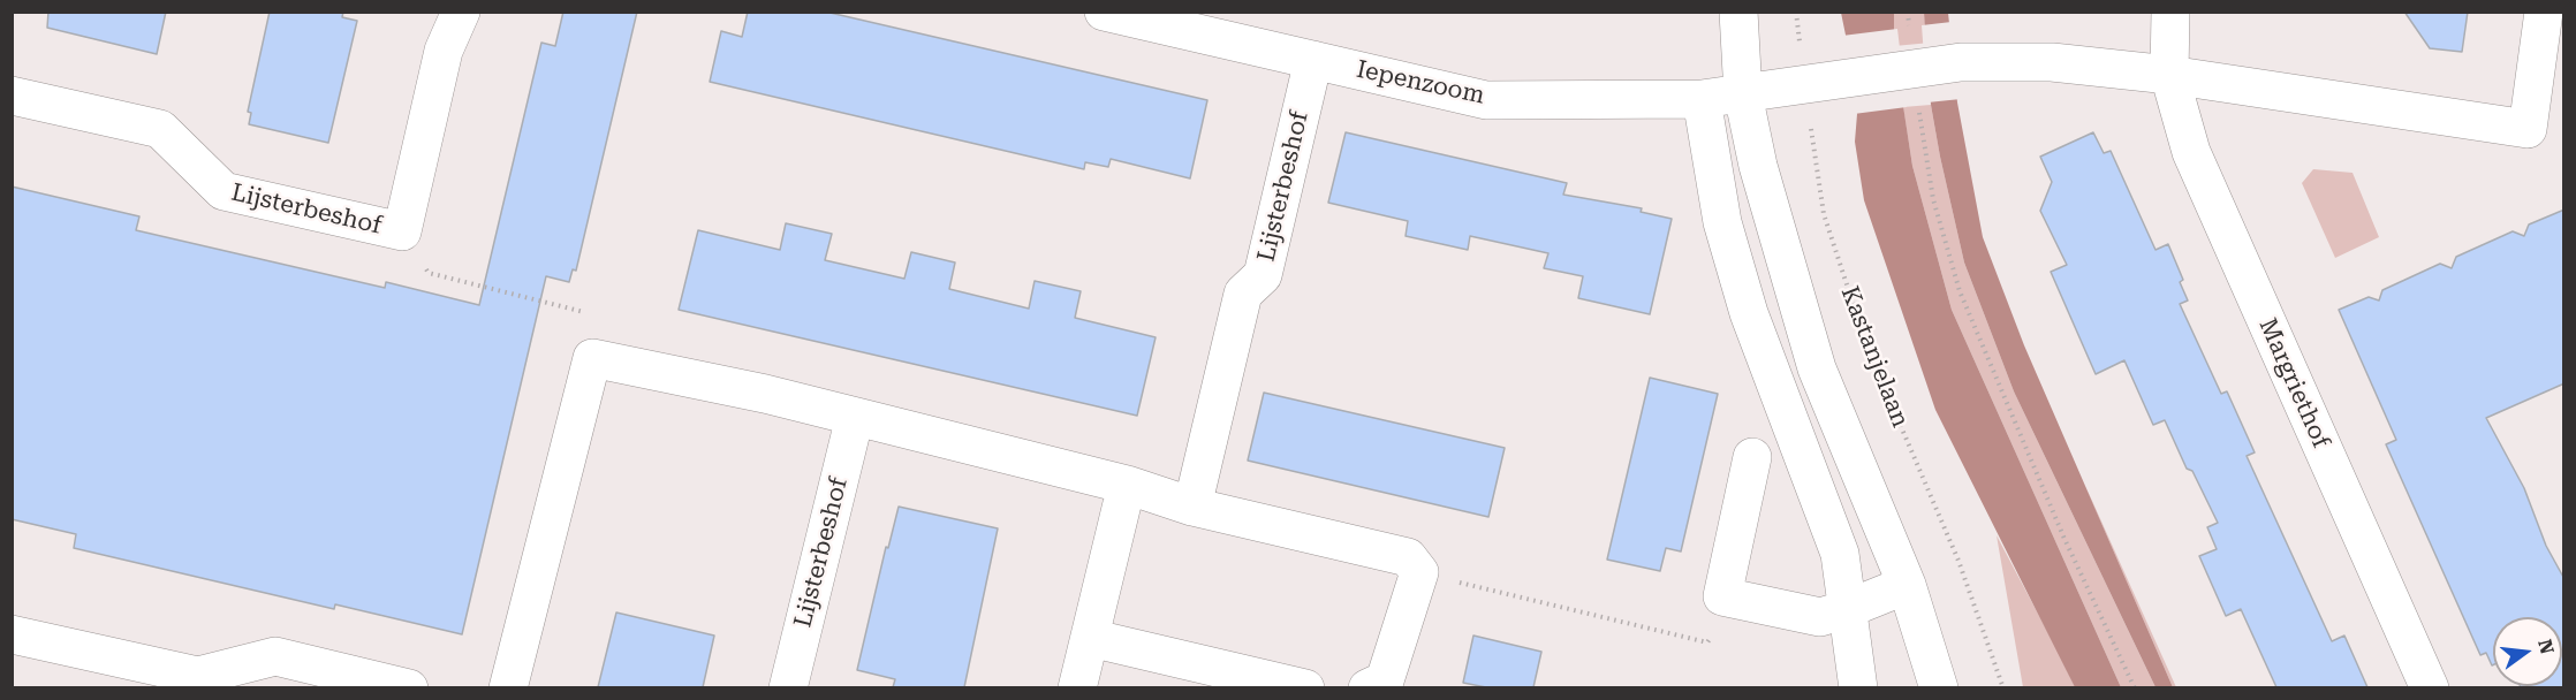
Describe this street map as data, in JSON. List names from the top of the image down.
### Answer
{
  "streets": {
    "street": ["Iepenzoom", "Lijsterbeshof", "Margriethof"],
    "path": ["Kastanjelaan"]
  },
  "crossings": [
    ["Iepenzoom", "Lijsterbeshof"]
  ],
  "north": "right"
}
